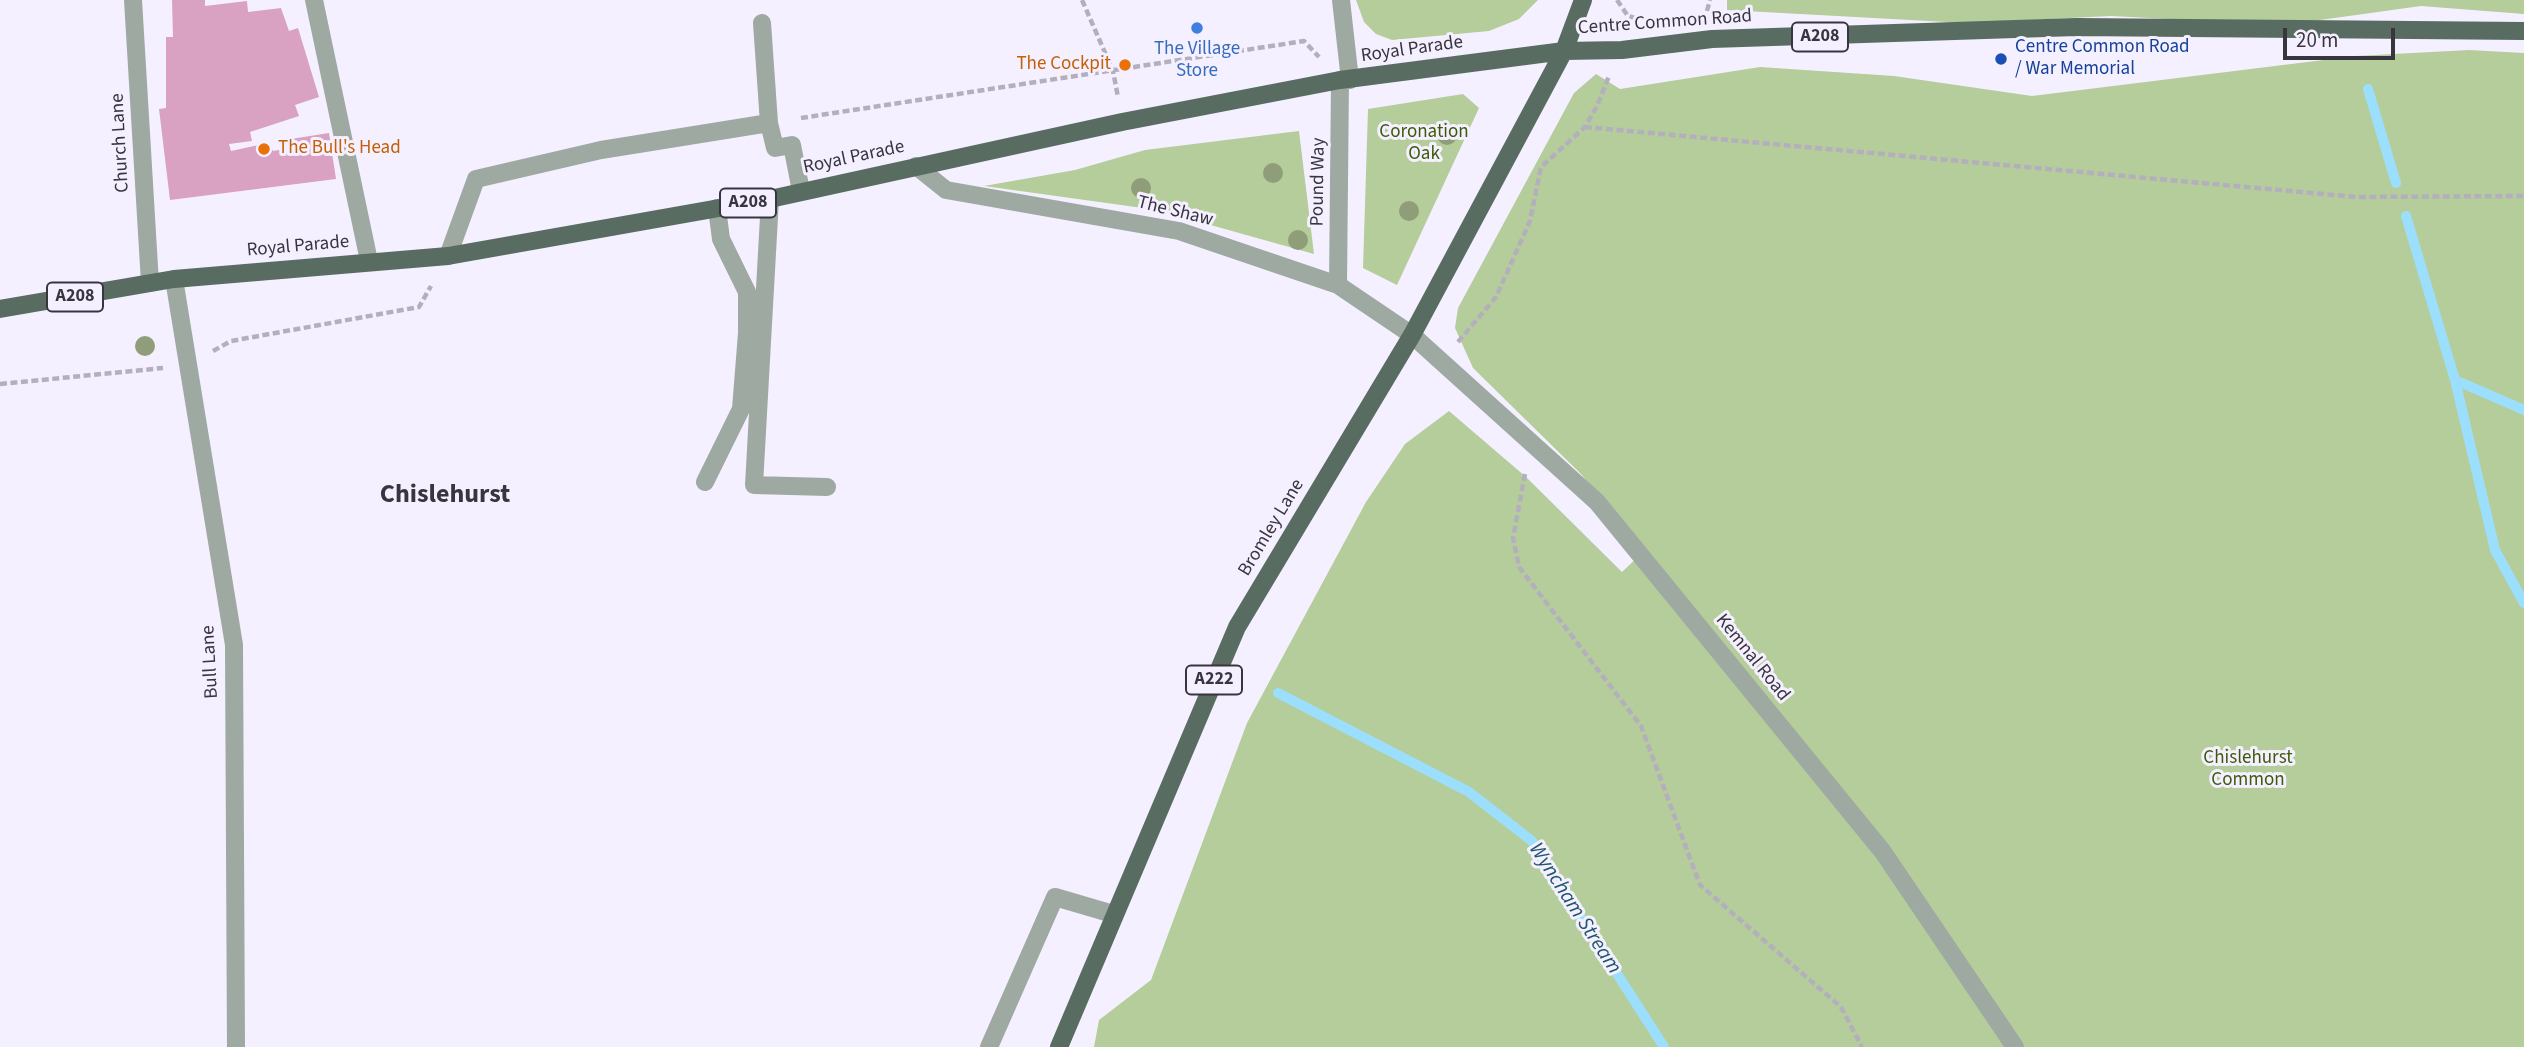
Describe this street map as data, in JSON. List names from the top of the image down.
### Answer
{
  "streets": {
    "main road": [
      "Centre Common Road",
      "A208",
      "Royal Parade",
      "Bromley Lane",
      "A222"
    ],
    "street": [
      "Church Lane",
      "Pound Way",
      "The Shaw",
      "Kemnal Road",
      "Bull Lane"
    ]
  },
  "crossings": [
    ["Centre Common Road", "Royal Parade"],
    ["Centre Common Road", "Bromley Lane"],
    ["Centre Common Road", "A222"],
    ["A208", "Royal Parade"],
    ["A208", "Church Lane"],
    ["Royal Parade", "Church Lane"],
    ["Royal Parade", "Pound Way"],
    ["Royal Parade", "The Shaw"],
    ["Royal Parade", "Bromley Lane"],
    ["Royal Parade", "Bull Lane"],
    ["Royal Parade", "A222"],
    ["Pound Way", "The Shaw"],
    ["The Shaw", "Bromley Lane"],
    ["The Shaw", "Kemnal Road"],
    ["Bromley Lane", "Kemnal Road"],
    ["Bromley Lane", "A222"]
  ],
  "districts": ["Chislehurst"],
  "water": ["Wyncham Stream"],
  "parks": ["Coronation Oak", "Chislehurst Common"],
  "places": [
    "The Village Store",
    "Centre Common Road / War Memorial",
    "The Cockpit",
    "The Bull's Head"
  ],
  "scale_bar": "20 m"
}
